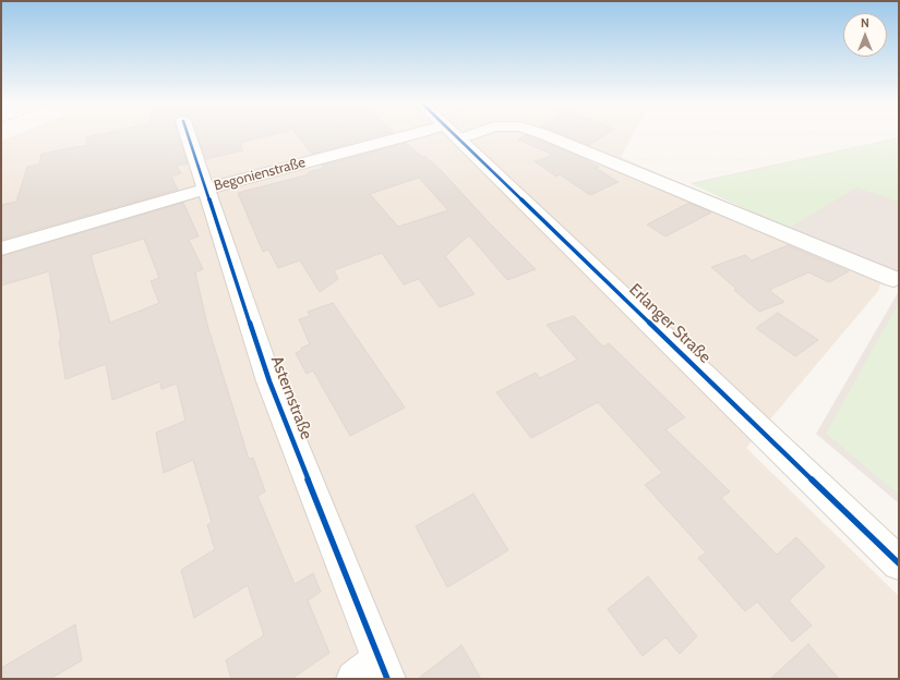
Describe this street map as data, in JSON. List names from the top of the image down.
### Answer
{
  "streets": {
    "street": ["Begonienstraße", "Erlanger Straße", "Asternstraße"]
  },
  "crossings": [
    ["Begonienstraße", "Asternstraße"]
  ],
  "north": "top"
}
